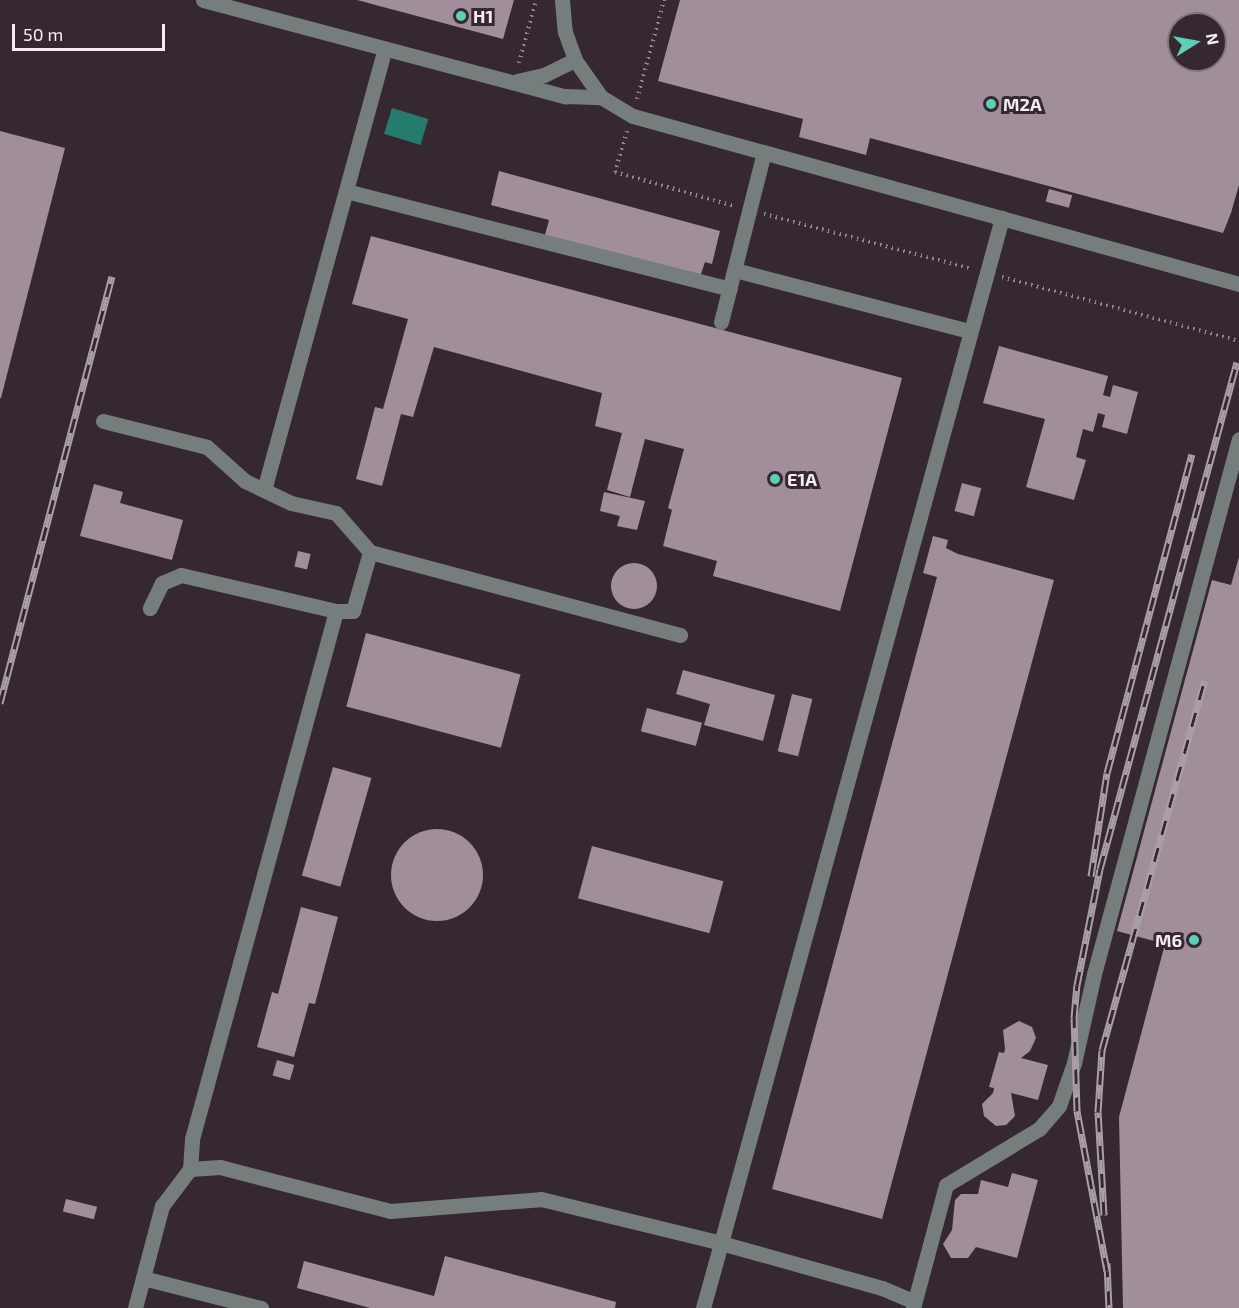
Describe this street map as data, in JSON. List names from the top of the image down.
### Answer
{
  "places": [
    "H1",
    "M2A",
    "E1A",
    "M6"
  ],
  "scale_bar": "50 m",
  "north": "right"
}
